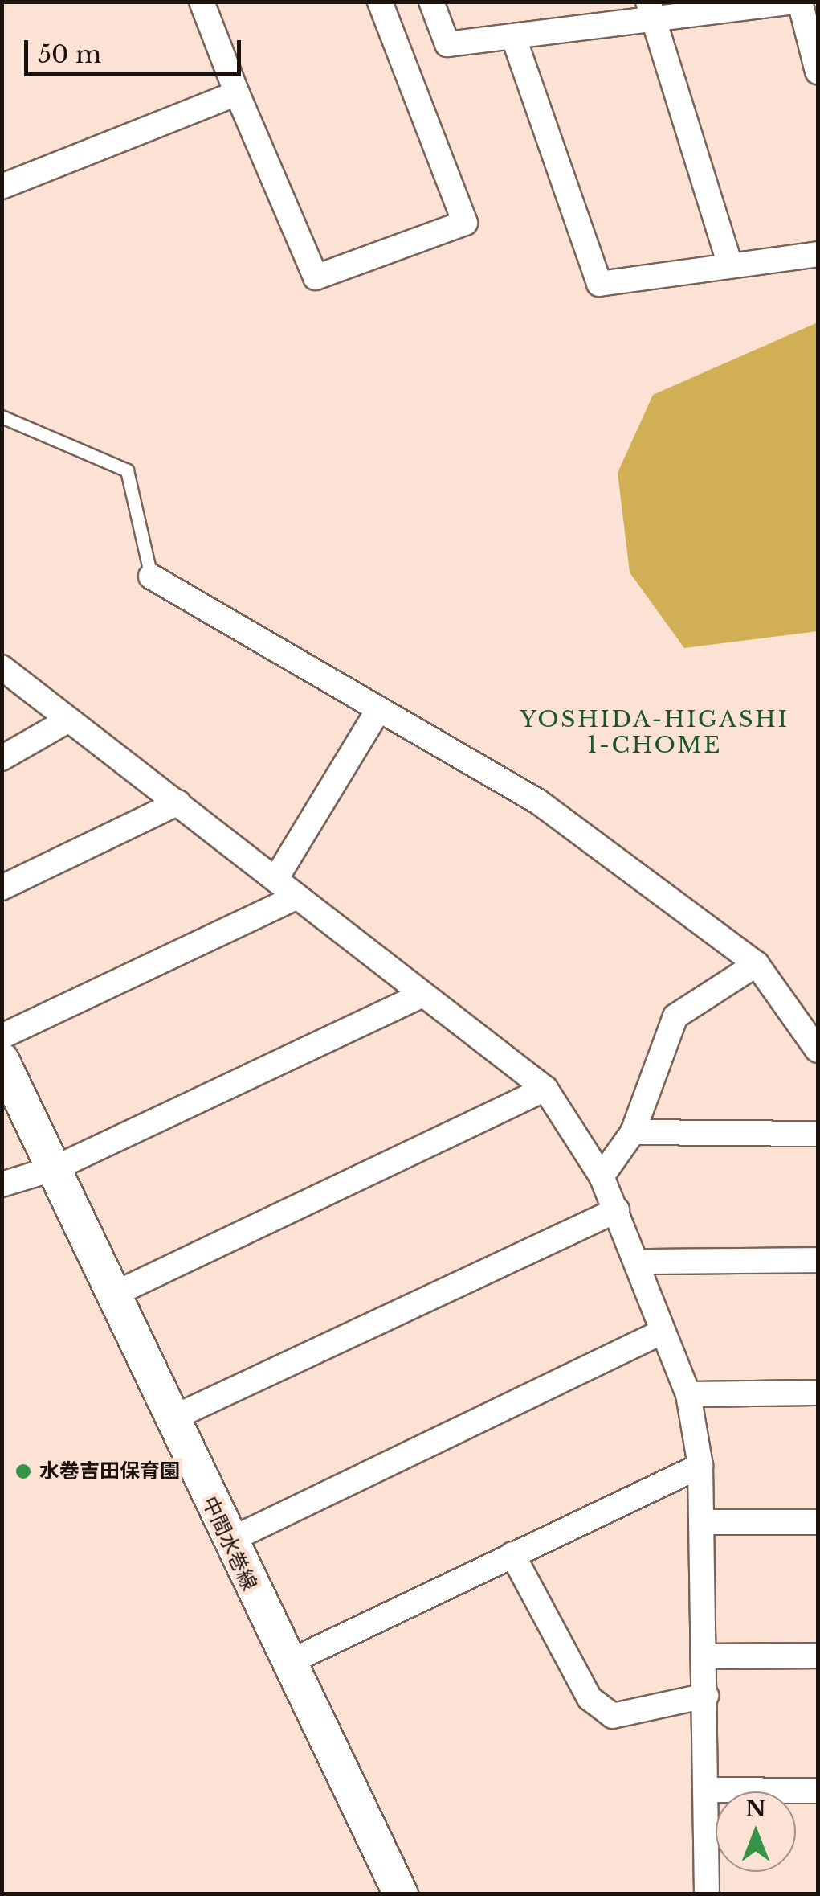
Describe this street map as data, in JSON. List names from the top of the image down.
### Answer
{
  "streets": {
    "main road": ["中間水巻線"]
  },
  "districts": ["YOSHIDA-HIGASHI 1-CHOME"],
  "places": ["水巻吉田保育園"],
  "scale_bar": "50 m",
  "north": "top"
}
